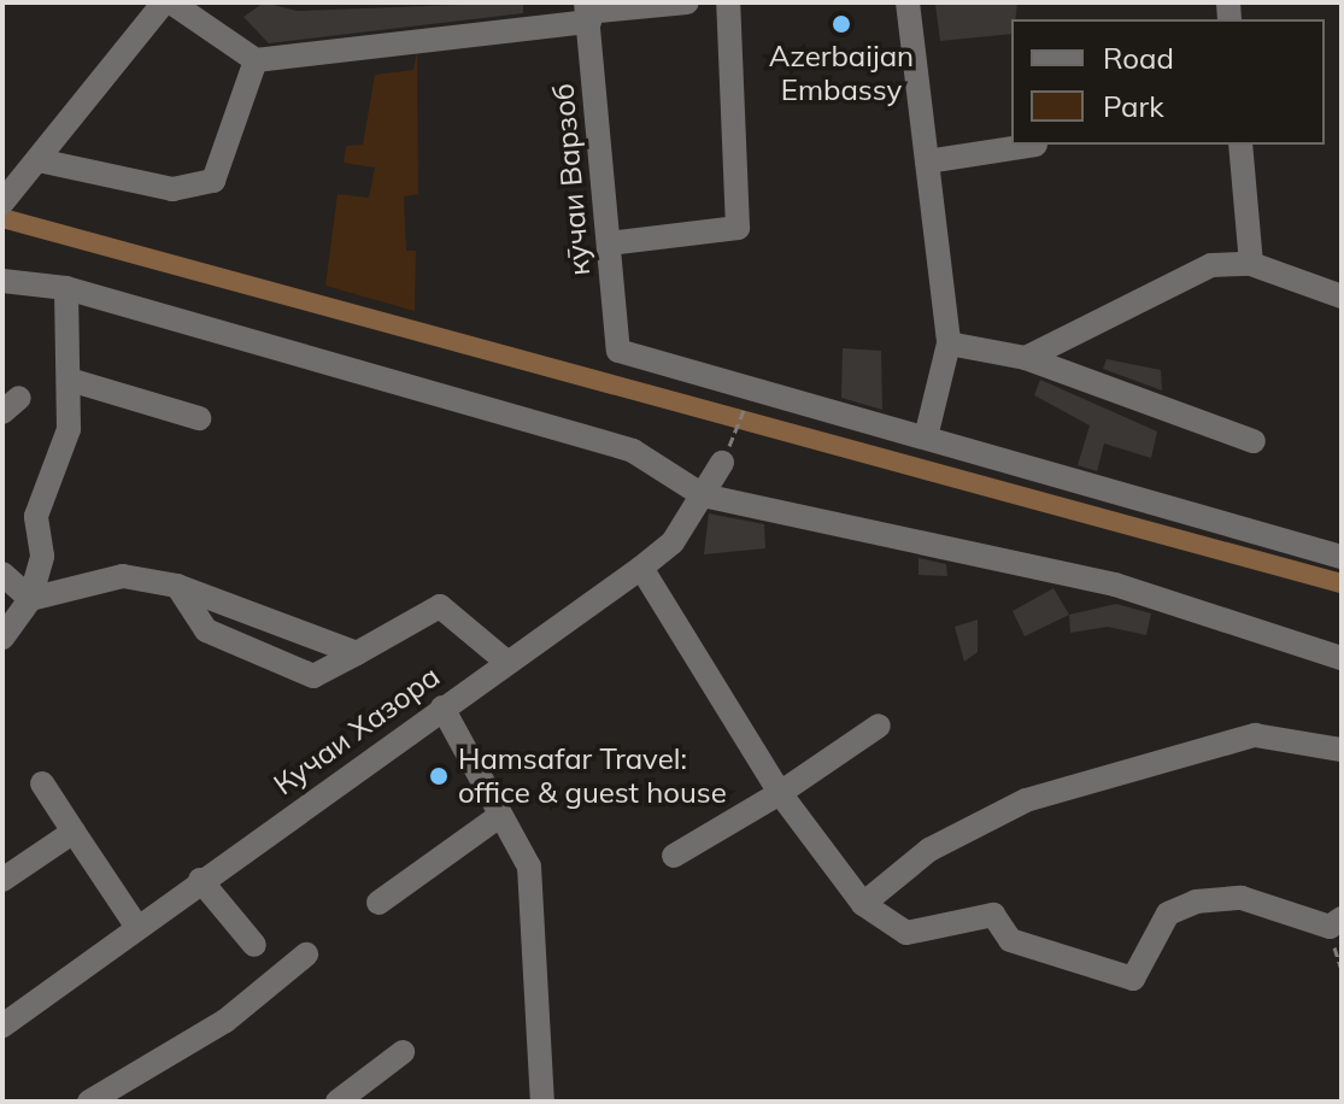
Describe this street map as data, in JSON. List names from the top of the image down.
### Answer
{
  "streets": {
    "street": ["кӯчаи Варзоб", "Кучаи Хазора"]
  },
  "places": ["Azerbaijan Embassy", "Hamsafar Travel: office & guest house"],
  "legend": ["Road", "Park"]
}
